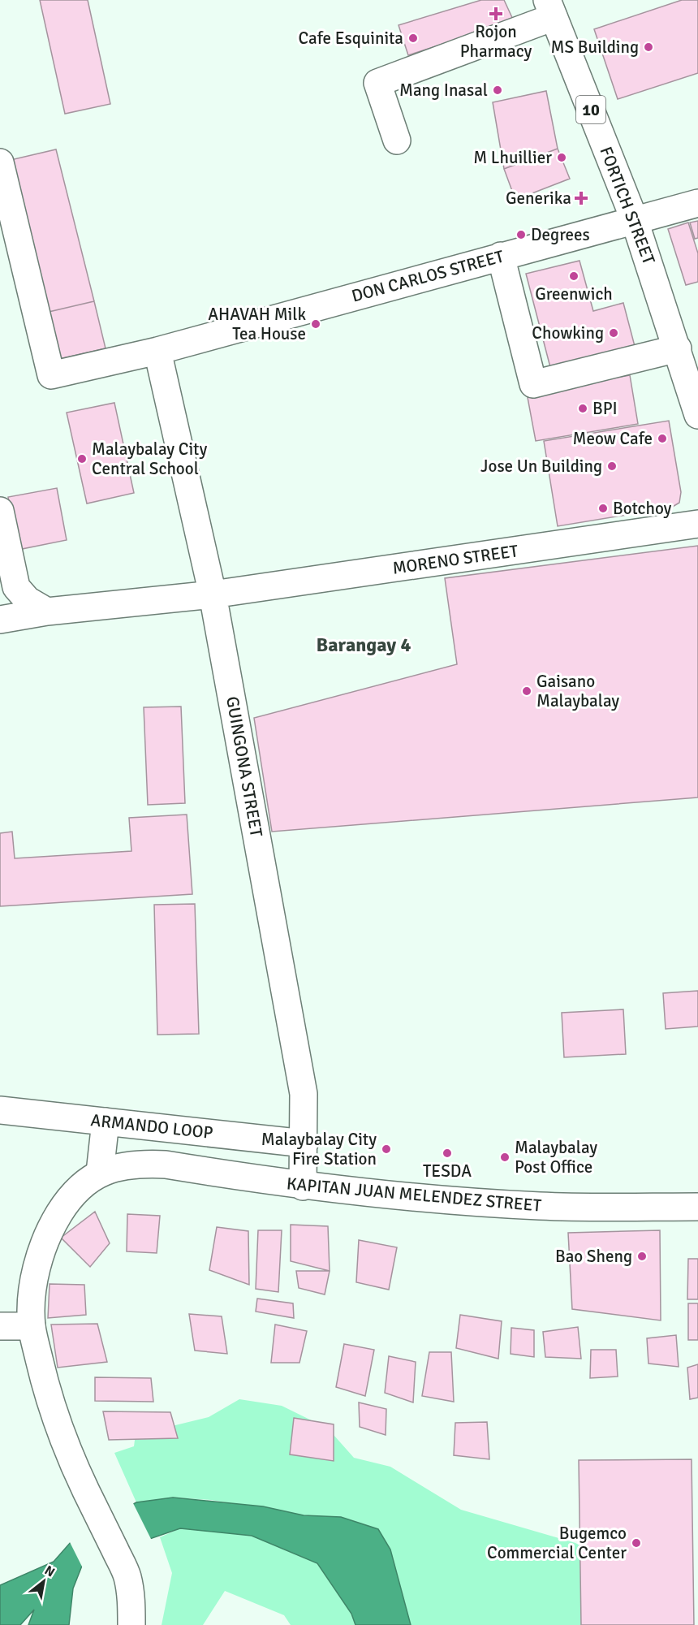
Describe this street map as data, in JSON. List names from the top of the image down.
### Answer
{
  "streets": {
    "main road": [
      "10",
      "FORTICH STREET",
      "DON CARLOS STREET",
      "MORENO STREET",
      "GUINGONA STREET",
      "ARMANDO LOOP",
      "KAPITAN JUAN MELENDEZ STREET"
    ]
  },
  "crossings": [
    ["FORTICH STREET", "DON CARLOS STREET"],
    ["DON CARLOS STREET", "GUINGONA STREET"],
    ["MORENO STREET", "GUINGONA STREET"],
    ["GUINGONA STREET", "ARMANDO LOOP"],
    ["GUINGONA STREET", "KAPITAN JUAN MELENDEZ STREET"]
  ],
  "districts": ["Barangay 4"],
  "places": {
    "health": ["Rojon Pharmacy", "Generika"],
    "other": [
      "Cafe Esquinita",
      "MS Building",
      "Mang Inasal",
      "M Lhuillier",
      "Degrees",
      "Greenwich",
      "AHAVAH Milk Tea House",
      "Chowking",
      "BPI",
      "Meow Cafe",
      "Malaybalay City Central School",
      "Jose Un Building",
      "Botchoy",
      "Gaisano Malaybalay",
      "Malaybalay City Fire Station",
      "TESDA",
      "Malaybalay Post Office",
      "Bao Sheng",
      "Bugemco Commercial Center"
    ]
  },
  "north": "top right"
}
